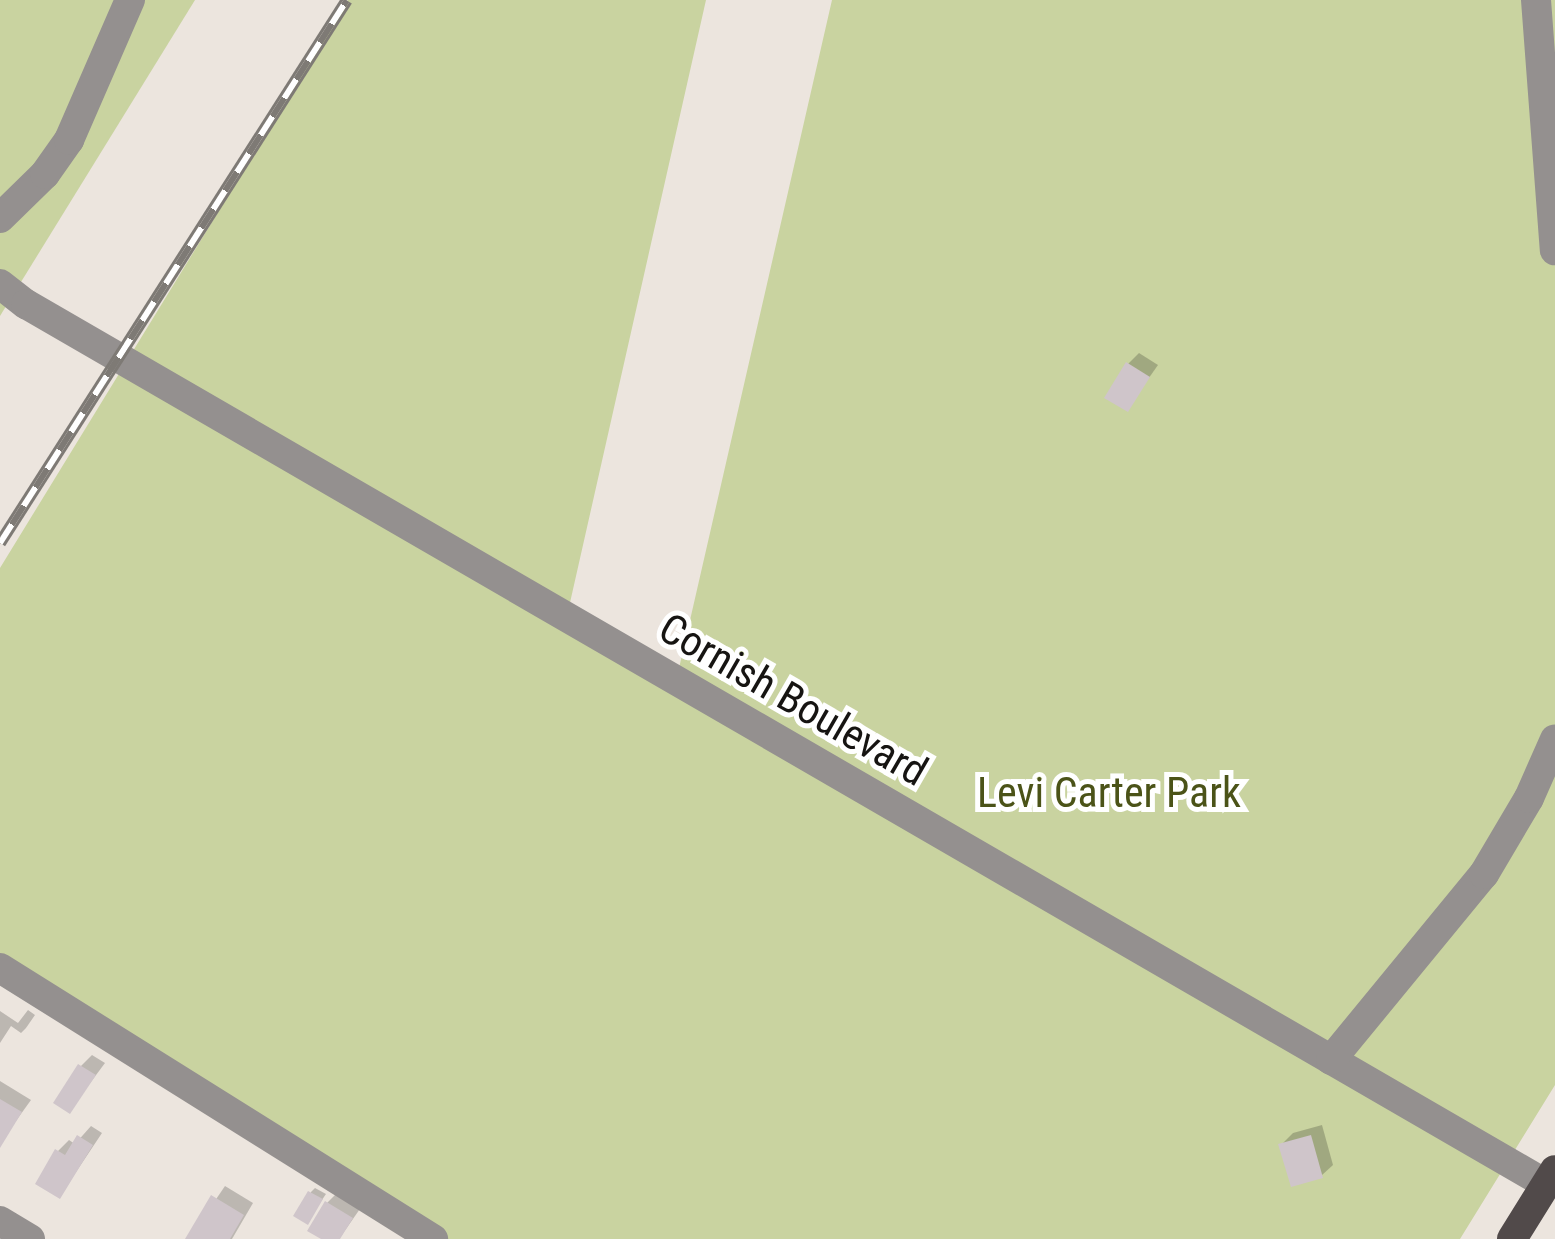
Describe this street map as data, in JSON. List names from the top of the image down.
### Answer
{
  "streets": {
    "street": ["Cornish Boulevard"]
  },
  "parks": ["Levi Carter Park"]
}
